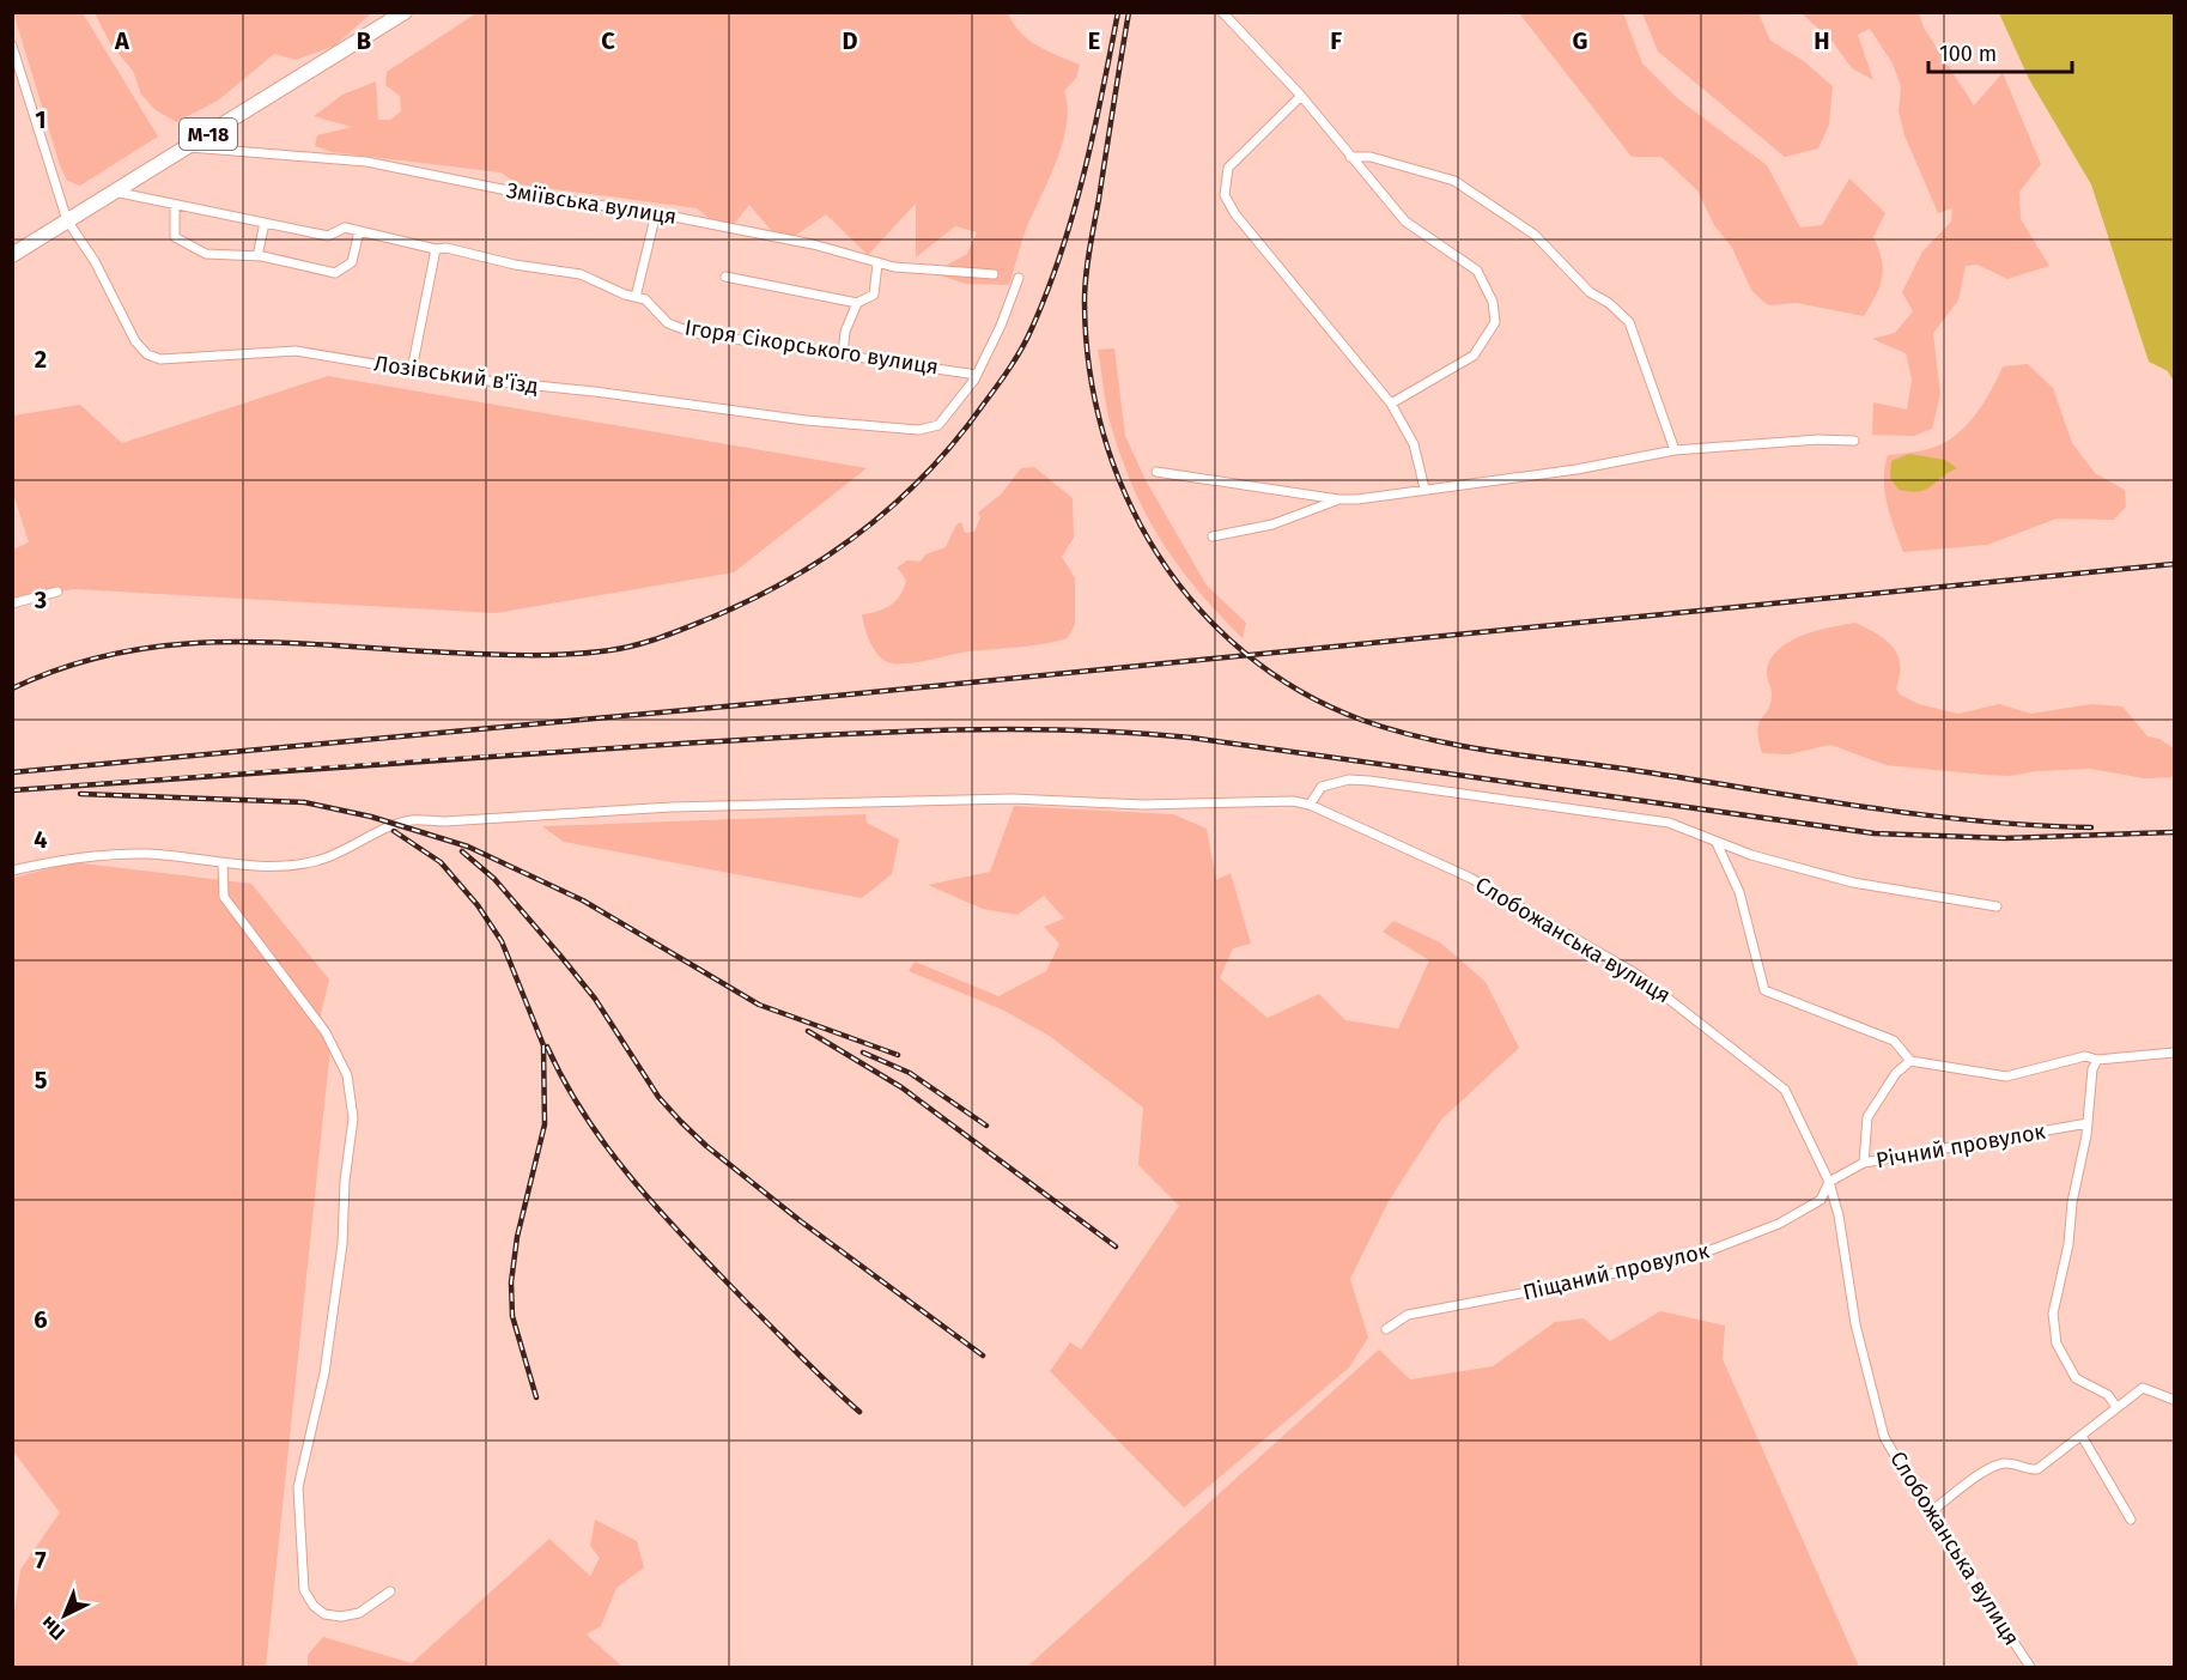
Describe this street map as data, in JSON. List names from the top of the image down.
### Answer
{
  "streets": {
    "highway": ["М-18"],
    "street": [
      "Зміївська вулиця",
      "Ігоря Сікорського вулиця",
      "Лозівський в'їзд",
      "Слобожанська вулиця",
      "Річний провулок",
      "Піщаний провулок"
    ]
  },
  "crossings": [
    ["М-18", "Зміївська вулиця"],
    ["М-18", "Ігоря Сікорського вулиця"],
    ["М-18", "Лозівський в'їзд"],
    ["Ігоря Сікорського вулиця", "Лозівський в'їзд"],
    ["Слобожанська вулиця", "Піщаний провулок"]
  ],
  "scale_bar": "100 m",
  "north": "bottom left",
  "grid": {
    "columns": [
      "A",
      "B",
      "C",
      "D",
      "E",
      "F",
      "G",
      "H"
    ],
    "rows": [
      "1",
      "2",
      "3",
      "4",
      "5",
      "6",
      "7"
    ]
  }
}
